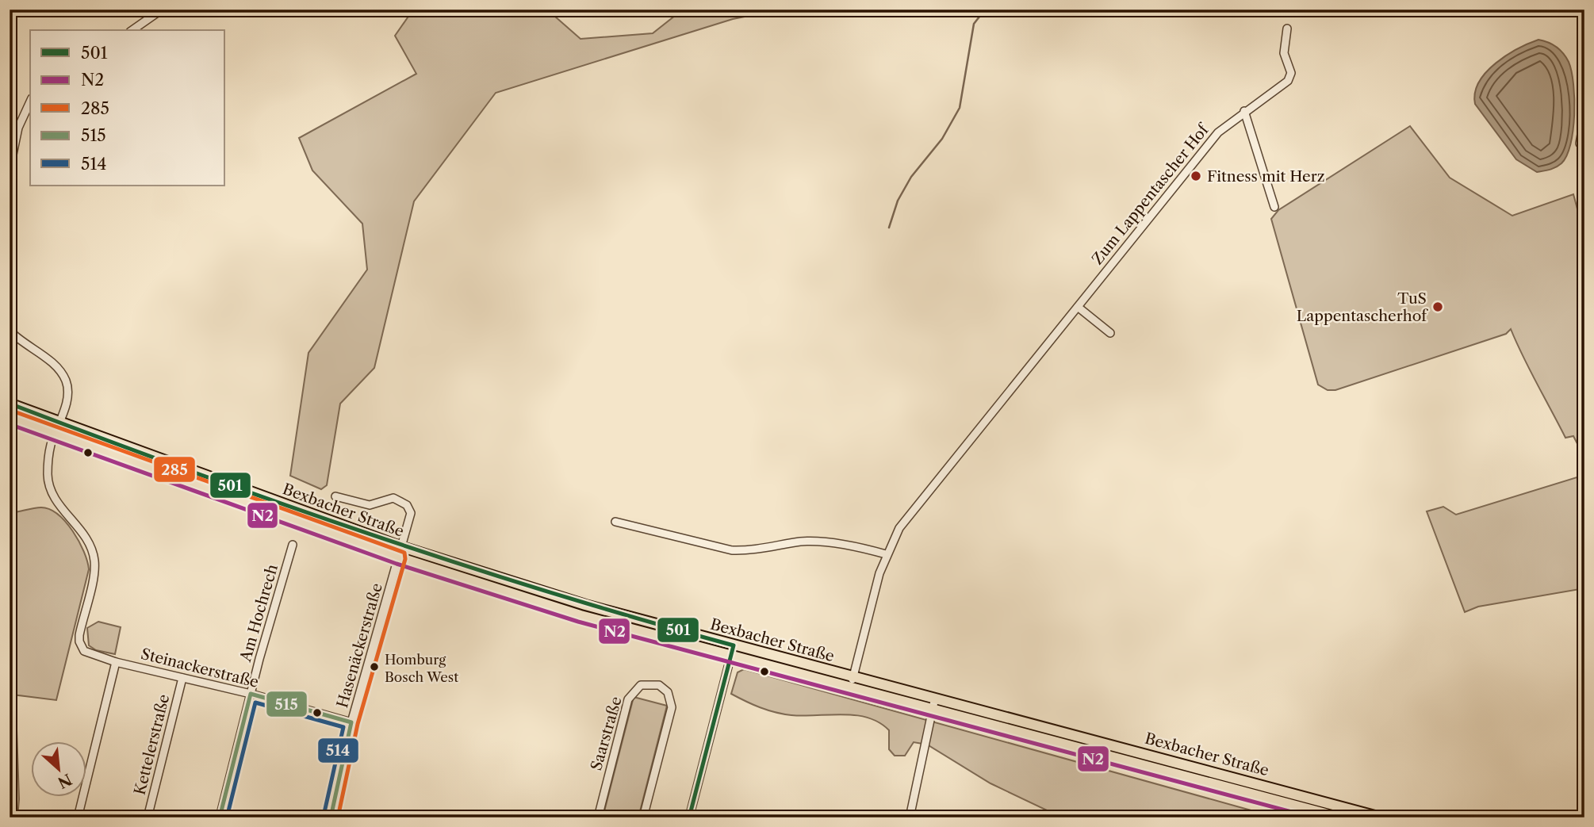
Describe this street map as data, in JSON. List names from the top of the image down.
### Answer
{
  "streets": {
    "main road": ["Bexbacher Straße"],
    "street": [
      "Zum Lappentascher Hof",
      "Am Hochrech",
      "Hasenäckerstraße",
      "Steinackerstraße",
      "Saarstraße",
      "Kettelerstraße"
    ]
  },
  "crossings": [
    ["Zum Lappentascher Hof", "Bexbacher Straße"],
    ["Bexbacher Straße", "Hasenäckerstraße"],
    ["Bexbacher Straße", "Steinackerstraße"],
    ["Am Hochrech", "Steinackerstraße"],
    ["Hasenäckerstraße", "Steinackerstraße"],
    ["Steinackerstraße", "Kettelerstraße"]
  ],
  "places": ["Fitness mit Herz", "TuS Lappentascherhof", "Homburg Bosch West"],
  "lines": [
    "transit line 501",
    "transit line 285",
    "transit line N2",
    "transit line 515",
    "transit line 514"
  ],
  "legend": [
    "501",
    "N2",
    "285",
    "515",
    "514"
  ],
  "north": "bottom right"
}
